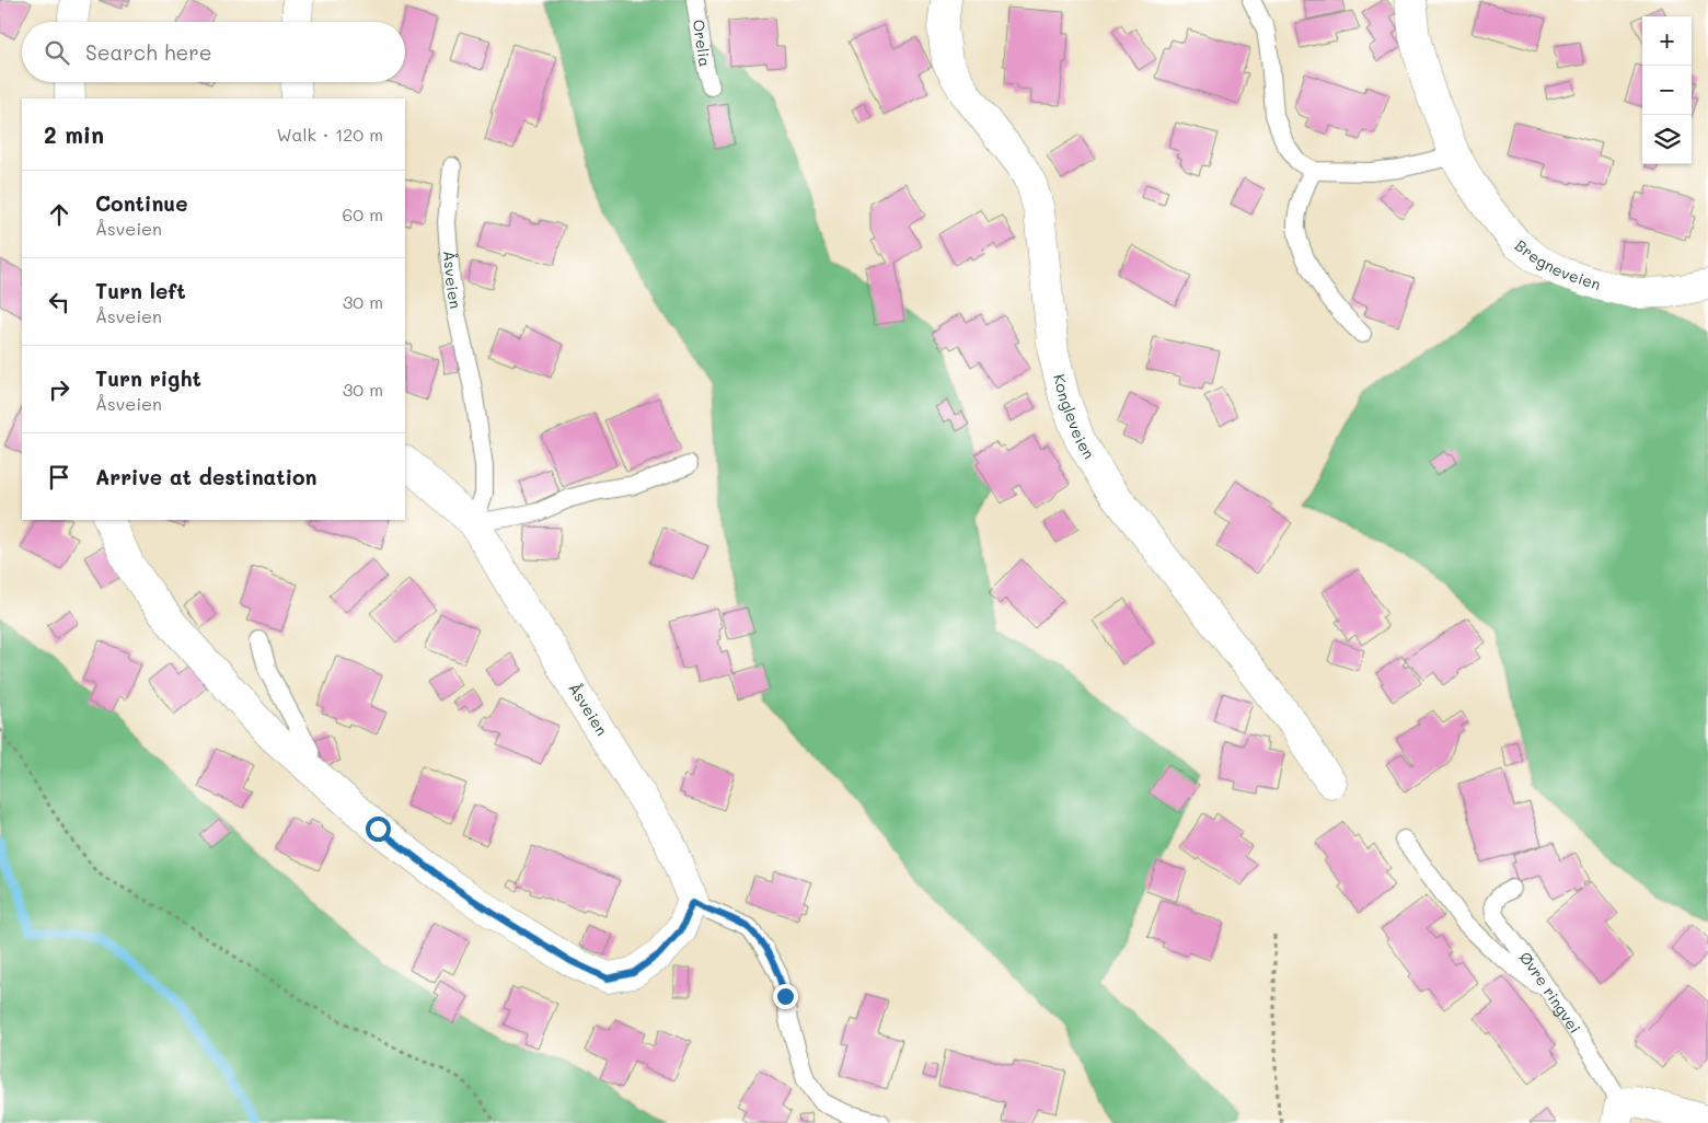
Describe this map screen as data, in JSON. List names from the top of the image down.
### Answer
{
  "streets": {
    "street": [
      "Bregneveien",
      "Åsveien",
      "Kongleveien",
      "Øvre ringvei"
    ],
    "lane": ["Orelia"]
  },
  "page": {
    "map_buttons": ["+", "−"],
    "search": "Search here",
    "heading": ["2 min", "Walk · 120 m"],
    "list": [
      ["Continue", "Åsveien", "60 m"],
      ["Turn left", "Åsveien", "30 m"],
      ["Turn right", "Åsveien", "30 m"],
      "Arrive at destination"
    ]
  }
}
